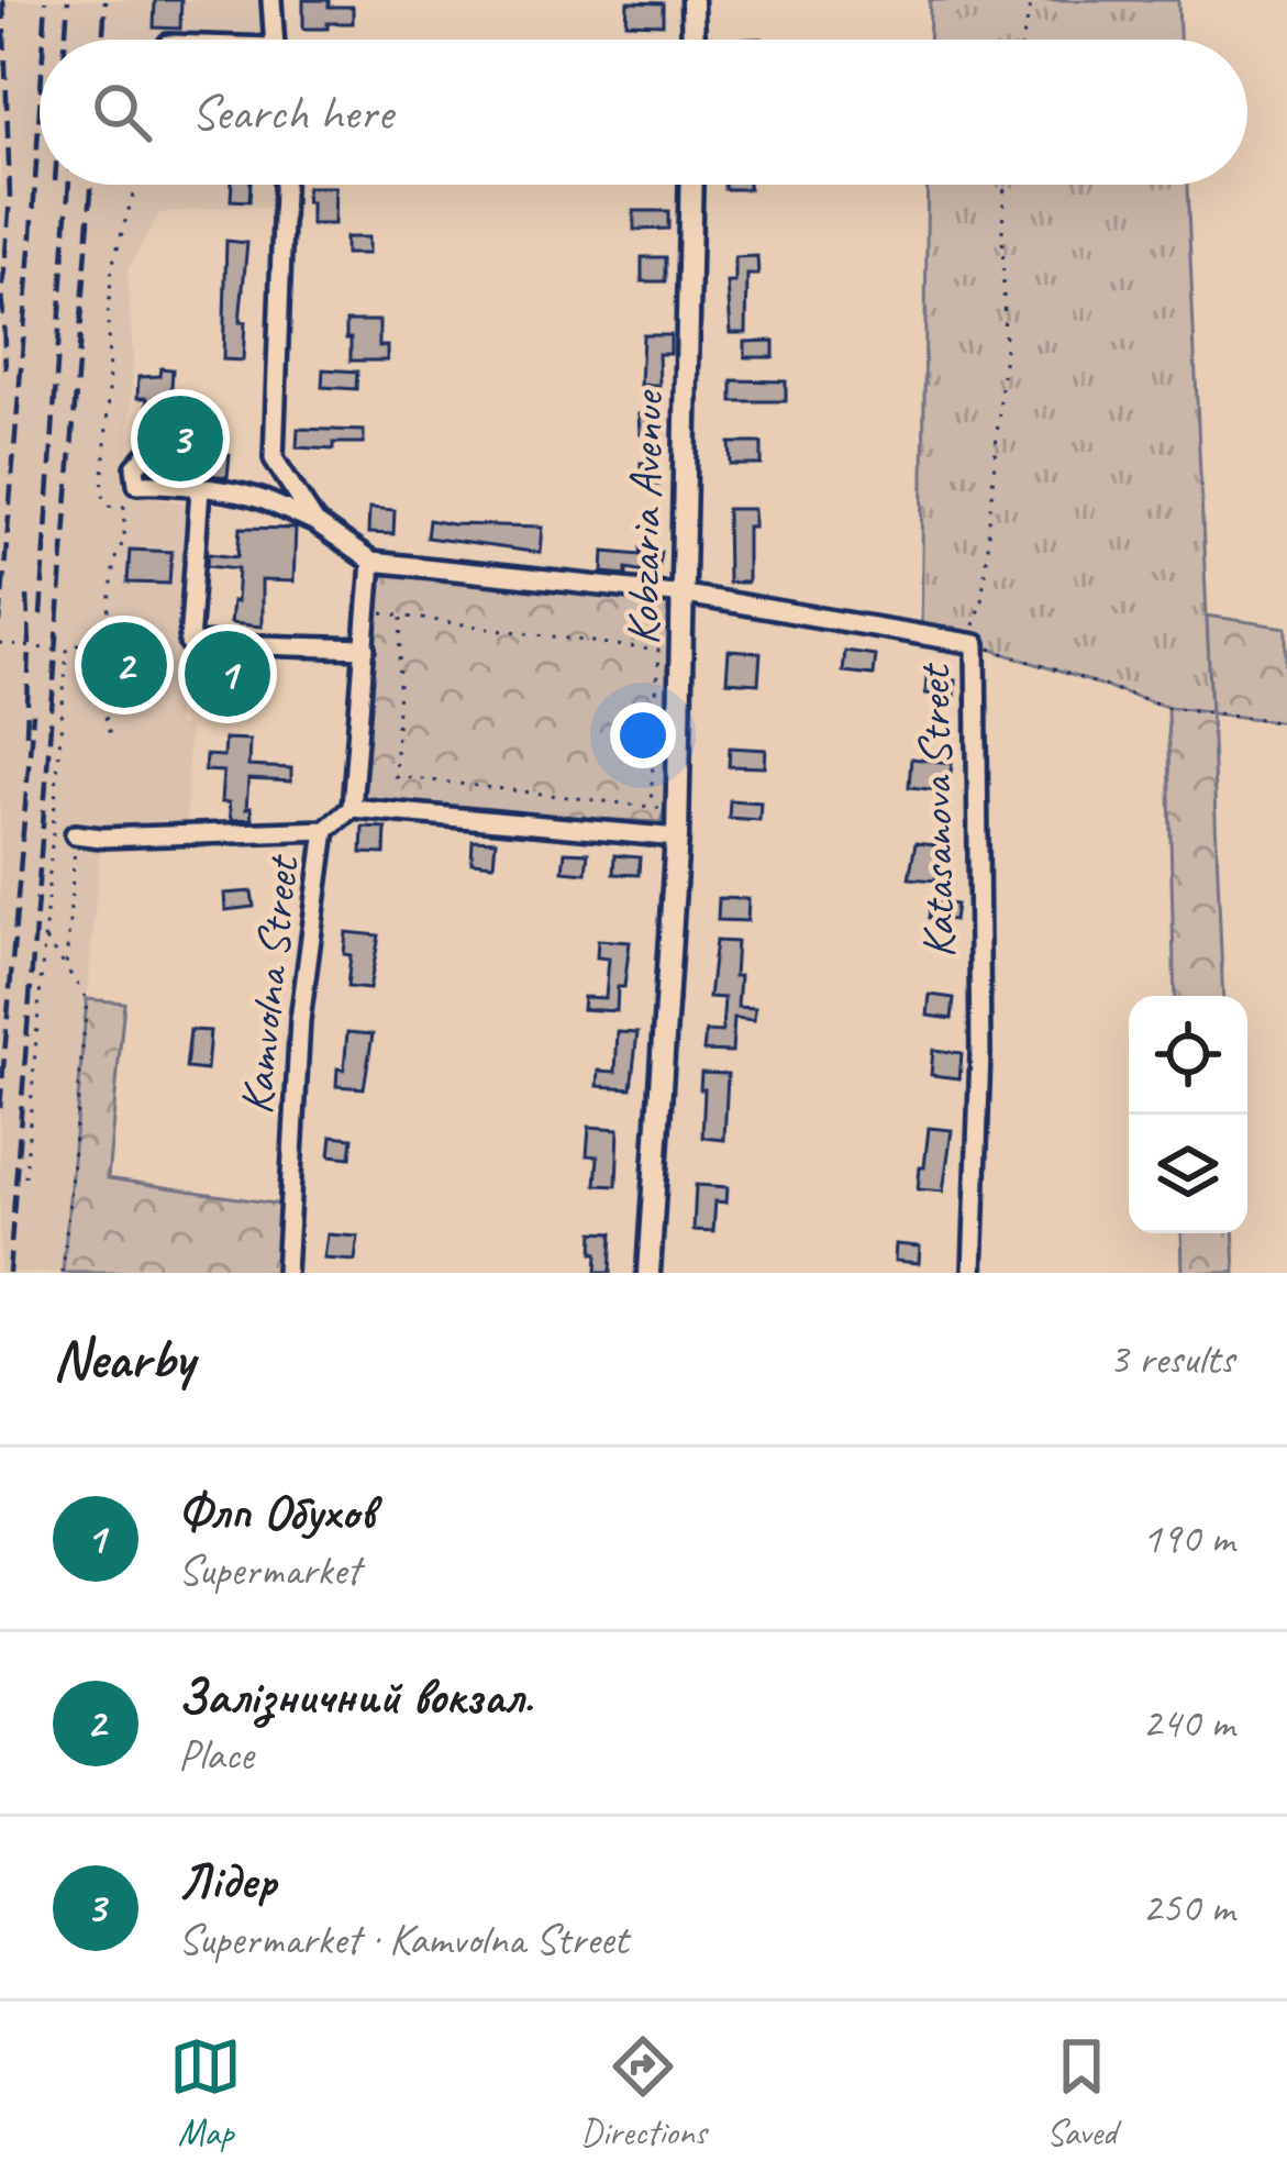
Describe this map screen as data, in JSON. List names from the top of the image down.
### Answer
{
  "streets": {
    "main road": ["Kobzaria Avenue"],
    "street": ["Katasanova Street", "Kamvolna Street"]
  },
  "crossings": [
    ["Kobzaria Avenue", "Katasanova Street"]
  ],
  "page": {
    "search": "Search here",
    "pins": ["3", "2", "1"],
    "heading": ["Nearby", "3 results"],
    "list": [
      {
        "mark": "1",
        "name": "Флп Обухов",
        "note": "Supermarket",
        "value": "190 m"
      },
      {
        "mark": "2",
        "name": "Залізничний вокзал.",
        "note": "Place",
        "value": "240 m"
      },
      {
        "mark": "3",
        "name": "Лідер",
        "note": "Supermarket · Kamvolna Street",
        "value": "250 m"
      }
    ],
    "nav": ["Map", "Directions", "Saved"]
  }
}
